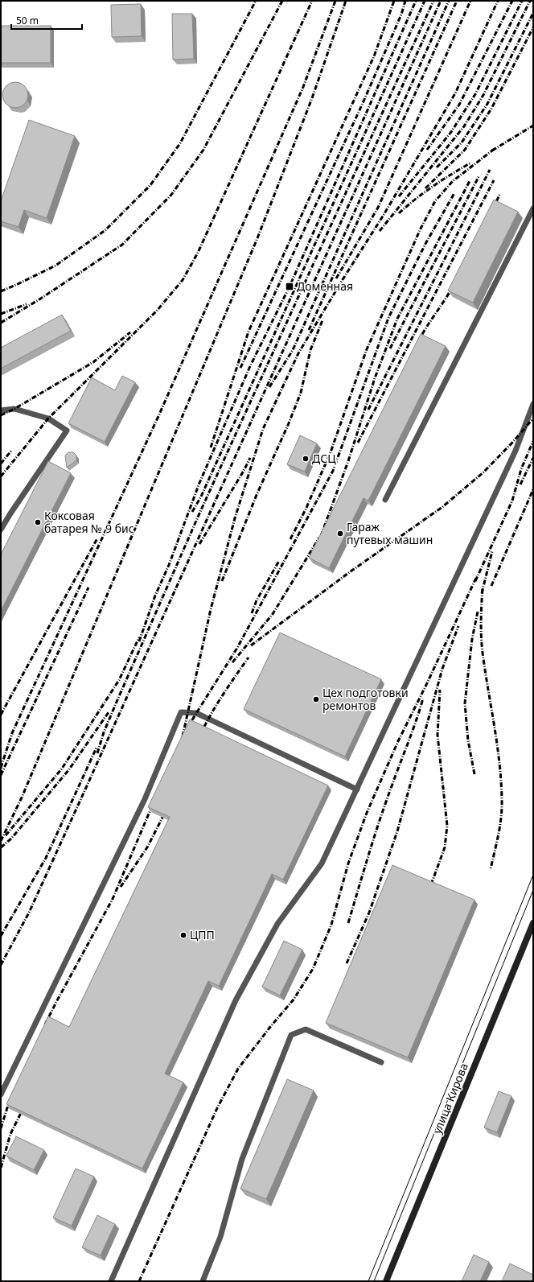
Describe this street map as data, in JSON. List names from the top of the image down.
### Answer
{
  "streets": {
    "main road": ["улица Кирова"]
  },
  "places": {
    "transit": ["Доменная"],
    "other": [
      "ДСЦ",
      "Коксовая батарея № 9 бис",
      "Гараж путевых машин",
      "Цех подготовки ремонтов",
      "ЦПП"
    ]
  },
  "scale_bar": "50 m"
}
